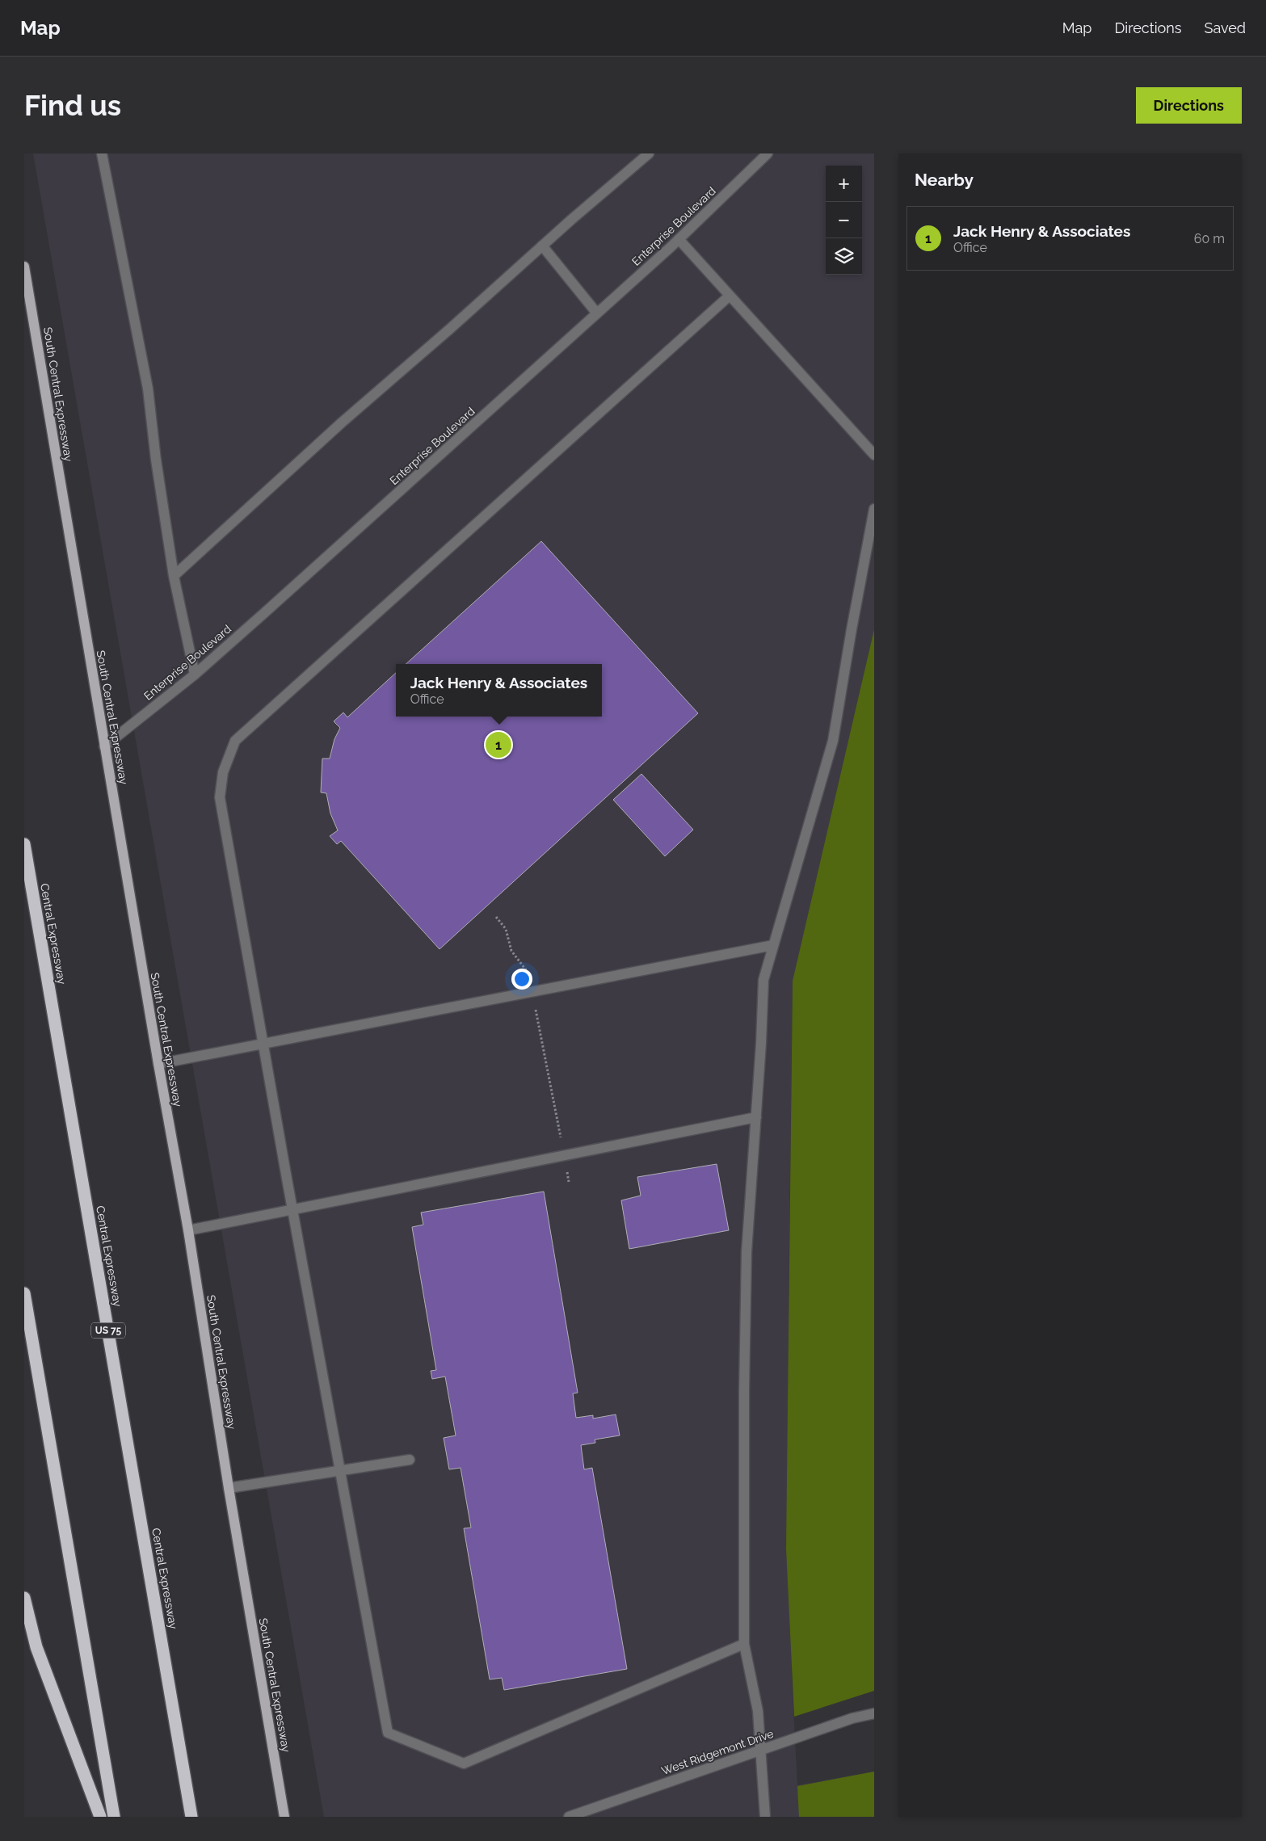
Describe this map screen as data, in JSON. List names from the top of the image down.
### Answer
{
  "streets": {
    "highway": ["Central Expressway", "US 75"],
    "main road": ["South Central Expressway"],
    "street": ["Enterprise Boulevard", "West Ridgemont Drive"]
  },
  "crossings": [
    ["Enterprise Boulevard", "South Central Expressway"]
  ],
  "page": {
    "header": "Map",
    "nav": ["Map", "Directions", "Saved"],
    "buttons": "Directions",
    "title": "Find us",
    "heading": "Nearby",
    "map_buttons": ["+", "−"],
    "list": [
      {
        "mark": "1",
        "name": "Jack Henry & Associates",
        "note": "Office",
        "value": "60 m"
      }
    ],
    "popup": ["Jack Henry & Associates", "Office"],
    "pins": "1"
  }
}
